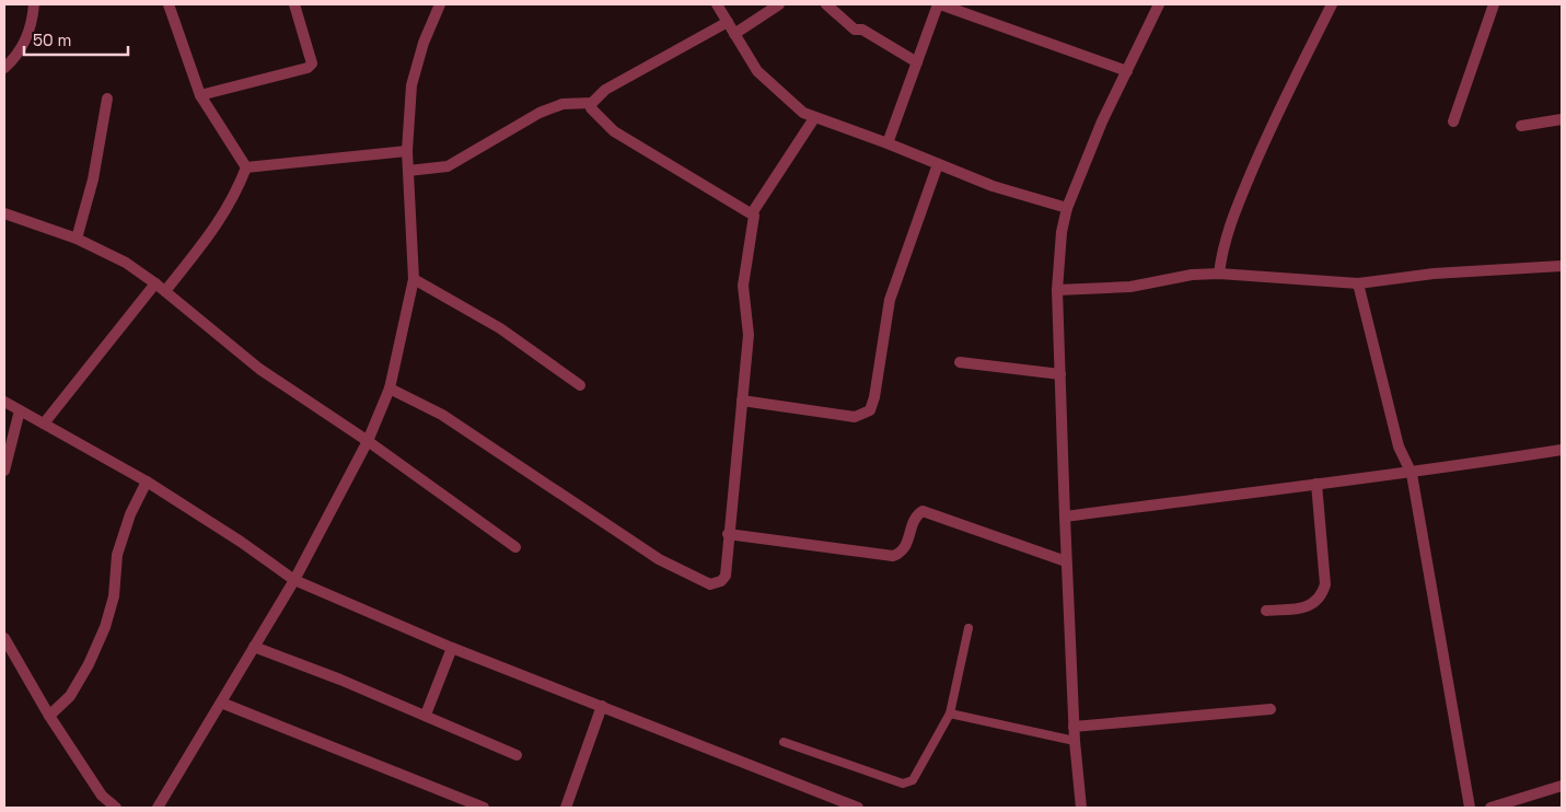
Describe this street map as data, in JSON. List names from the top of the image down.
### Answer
{
  "scale_bar": "50 m"
}
